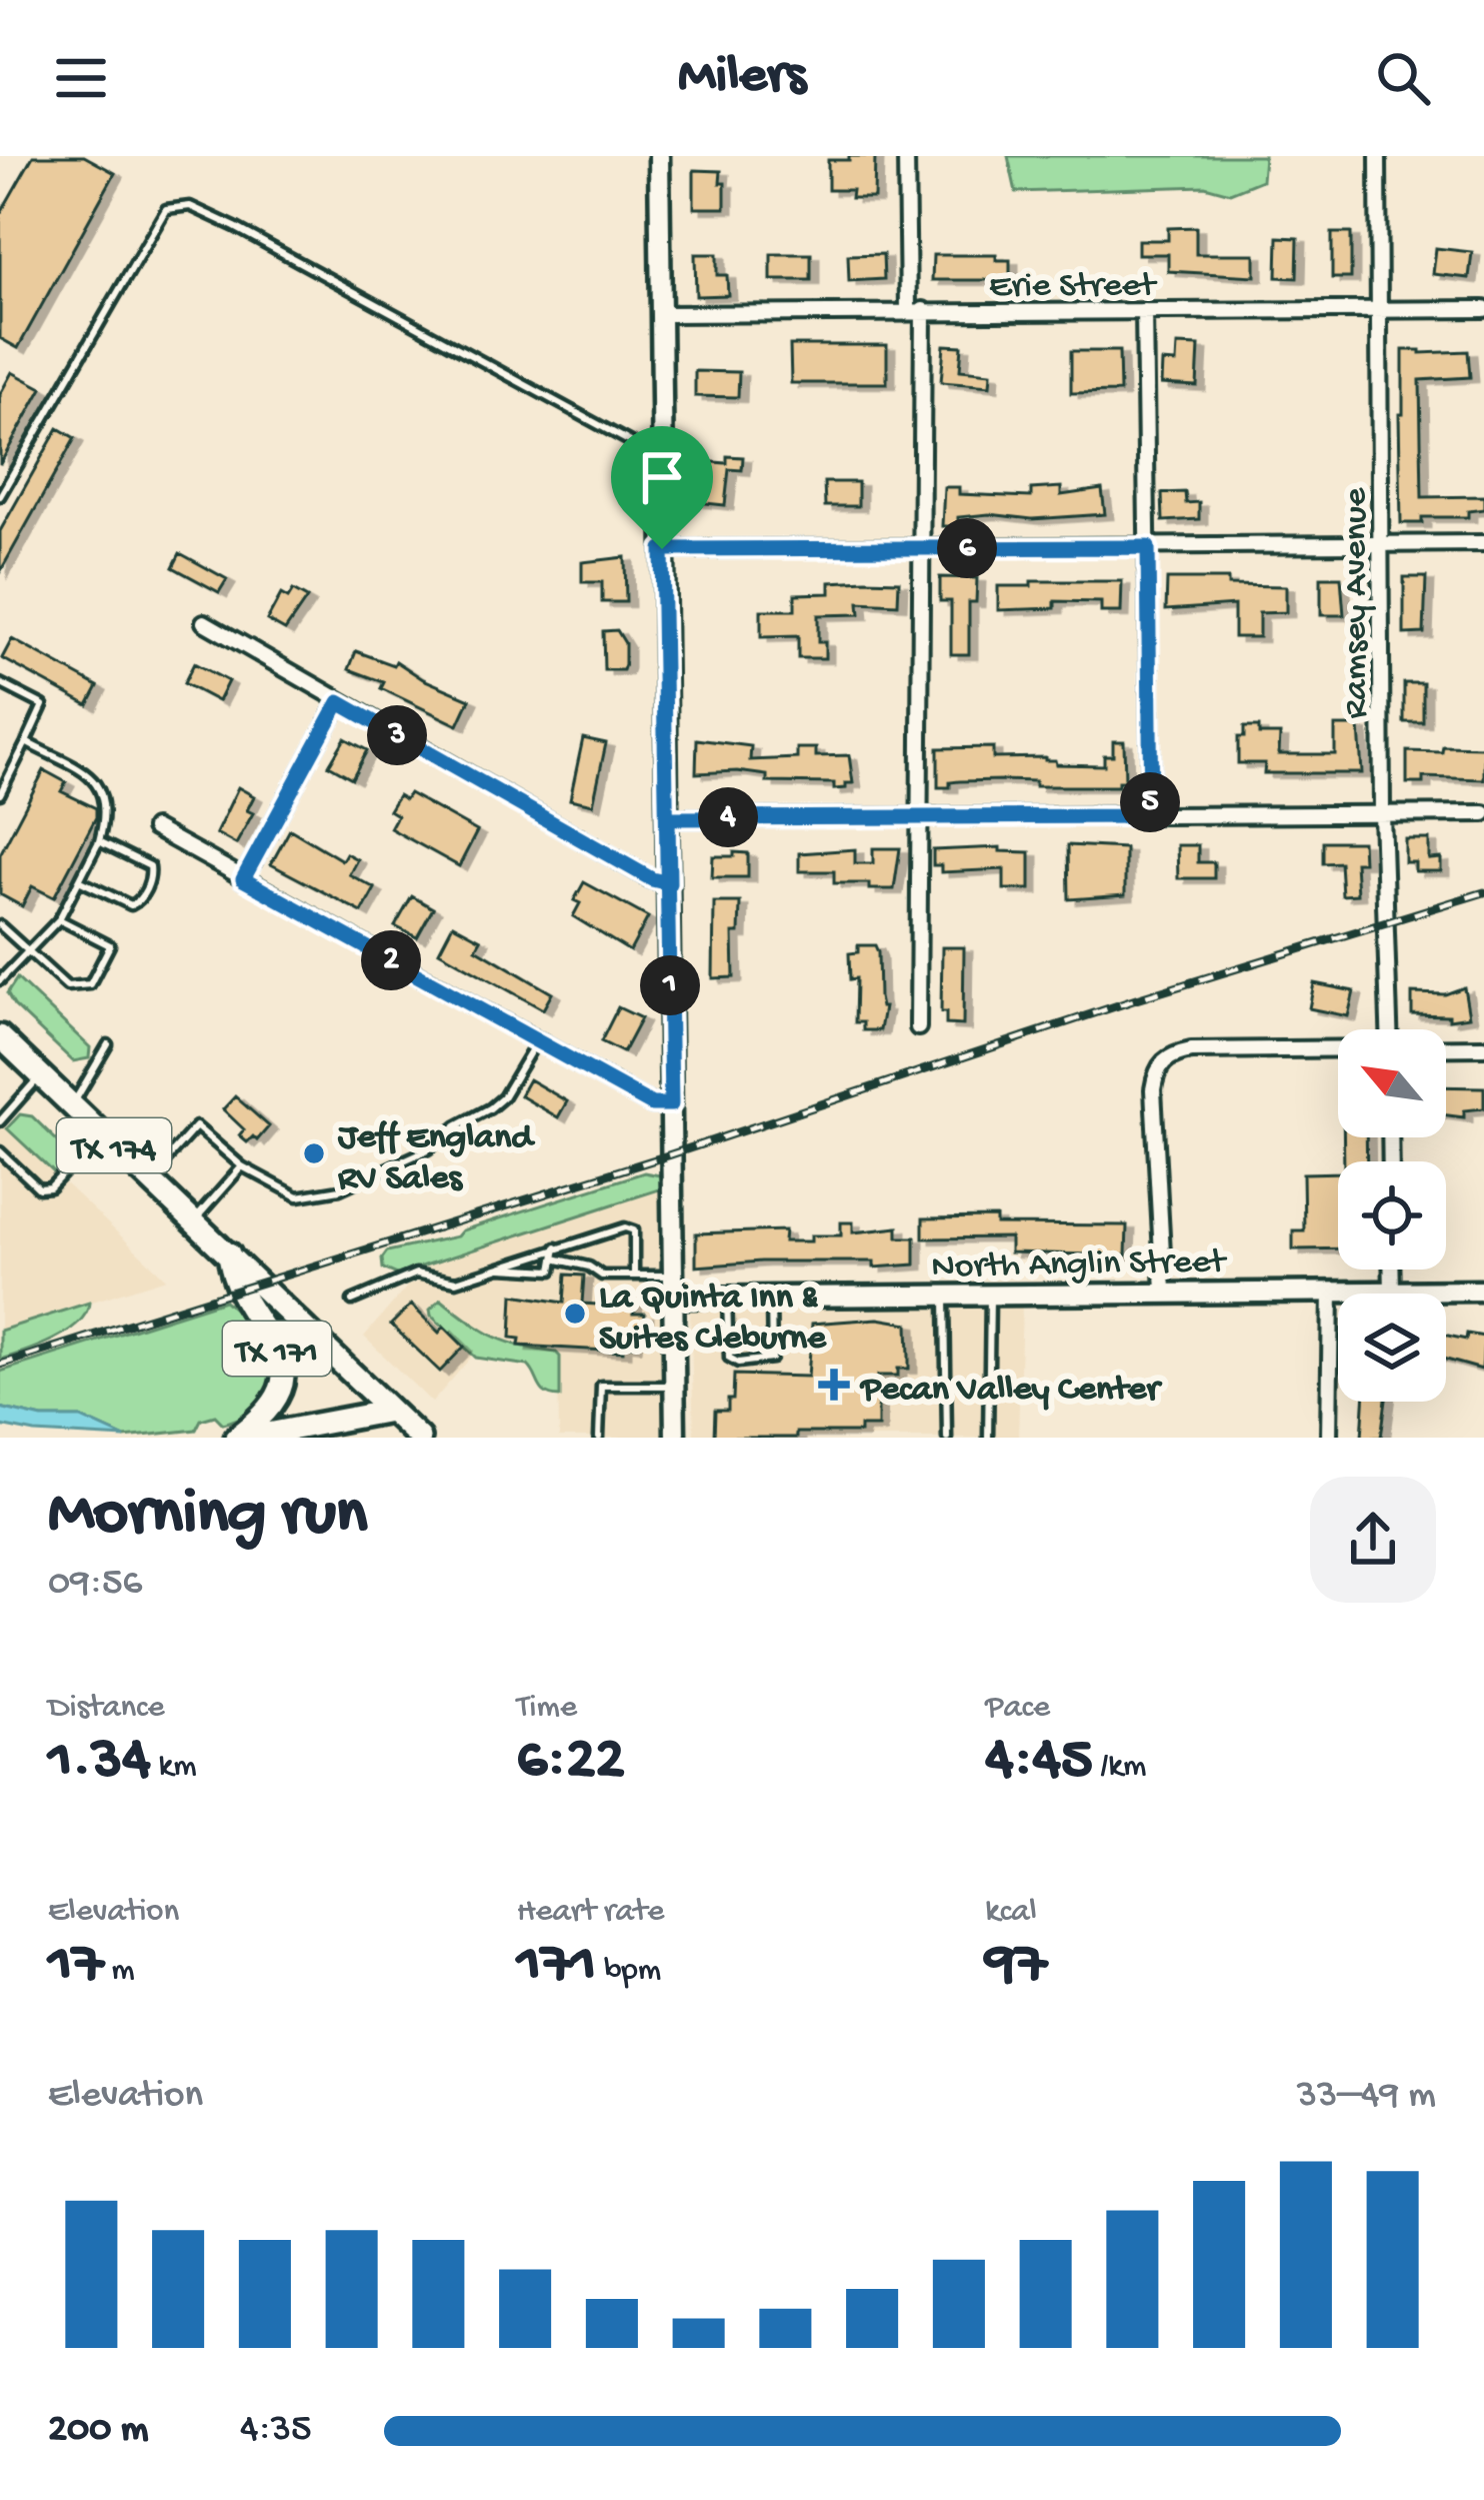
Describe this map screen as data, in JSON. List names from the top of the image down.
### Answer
{
  "streets": {
    "main road": ["TX 174", "TX 171"],
    "street": ["Erie Street", "Ramsey Avenue", "North Anglin Street"]
  },
  "crossings": [
    ["Erie Street", "Ramsey Avenue"],
    ["TX 174", "TX 171"]
  ],
  "places": {
    "other": ["Jeff England RV Sales", "La Quinta Inn & Suites Cleburne"],
    "health": ["Pecan Valley Center"]
  },
  "north": "top left",
  "page": {
    "header": "Milers",
    "pins": [
      "6",
      "3",
      "5",
      "4",
      "2",
      "1"
    ],
    "heading": ["Morning run", "09:56"],
    "stats": [
      ["Distance", "1.34 km"],
      ["Time", "6:22"],
      ["Pace", "4:45 /km"],
      ["Elevation", "17 m"],
      ["Heart rate", "171 bpm"],
      ["kcal", "97"]
    ],
    "chart": ["Elevation", "33–49 m"],
    "list": [
      {
        "name": "200 m",
        "note": "4:35"
      }
    ]
  }
}
